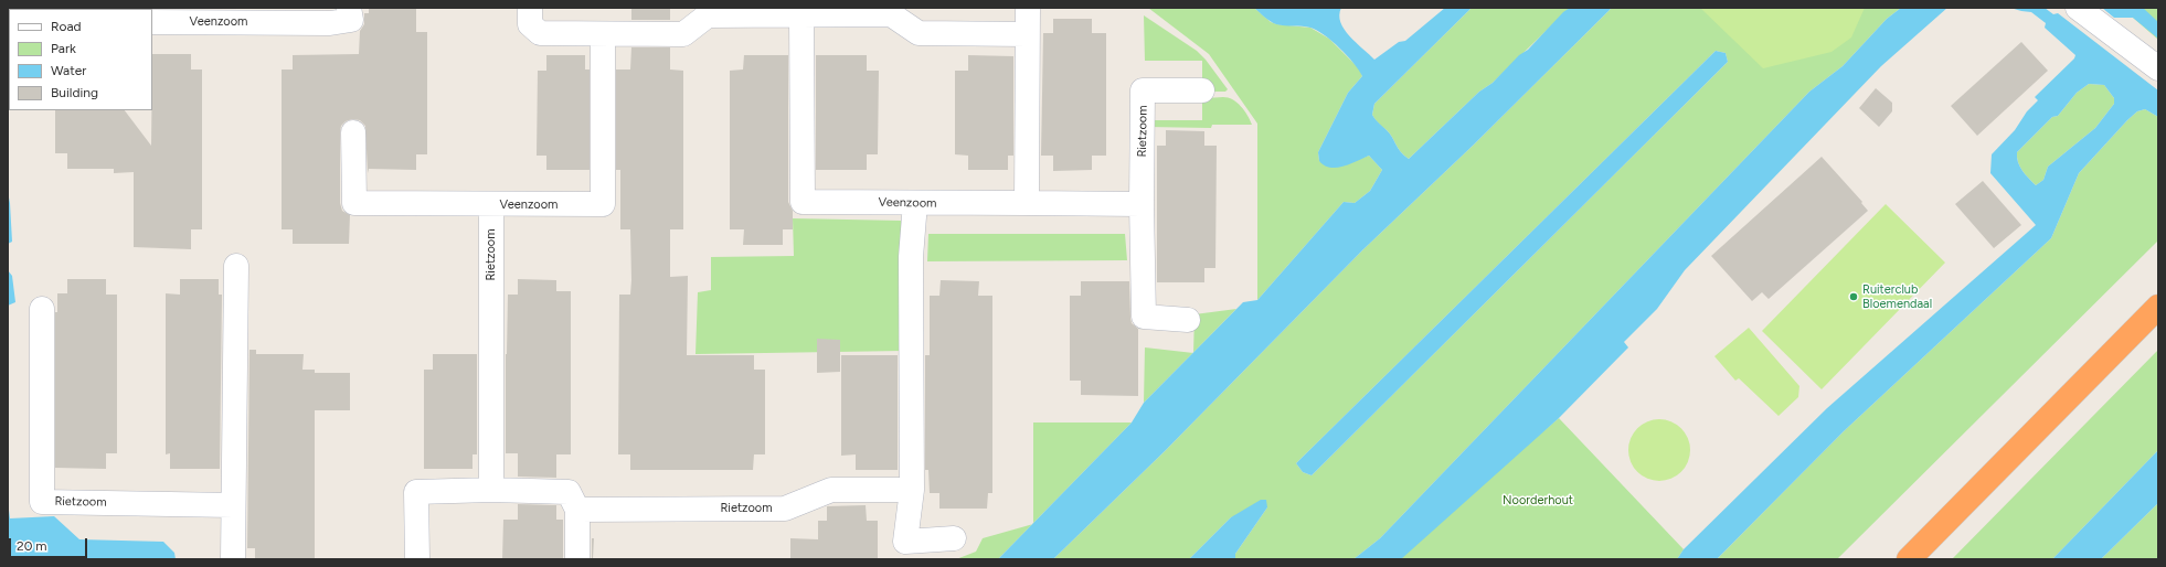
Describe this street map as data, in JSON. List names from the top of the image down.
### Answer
{
  "streets": {
    "street": ["Veenzoom", "Rietzoom"]
  },
  "crossings": [
    ["Veenzoom", "Rietzoom"]
  ],
  "parks": ["Noorderhout"],
  "places": ["Ruiterclub Bloemendaal"],
  "legend": [
    "Road",
    "Park",
    "Water",
    "Building"
  ],
  "scale_bar": "20 m"
}
